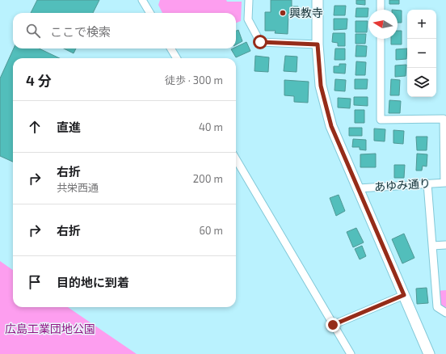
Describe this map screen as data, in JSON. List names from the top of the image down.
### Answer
{
  "streets": {
    "street": ["あゆみ通り"]
  },
  "parks": ["広島工業団地公園"],
  "places": ["興教寺"],
  "north": "left",
  "page": {
    "map_buttons": ["+", "−"],
    "search": "ここで検索",
    "heading": ["4 分", "徒歩 · 300 m"],
    "list": [
      ["直進", "40 m"],
      ["右折", "共栄西通", "200 m"],
      ["右折", "60 m"],
      "目的地に到着"
    ]
  }
}
